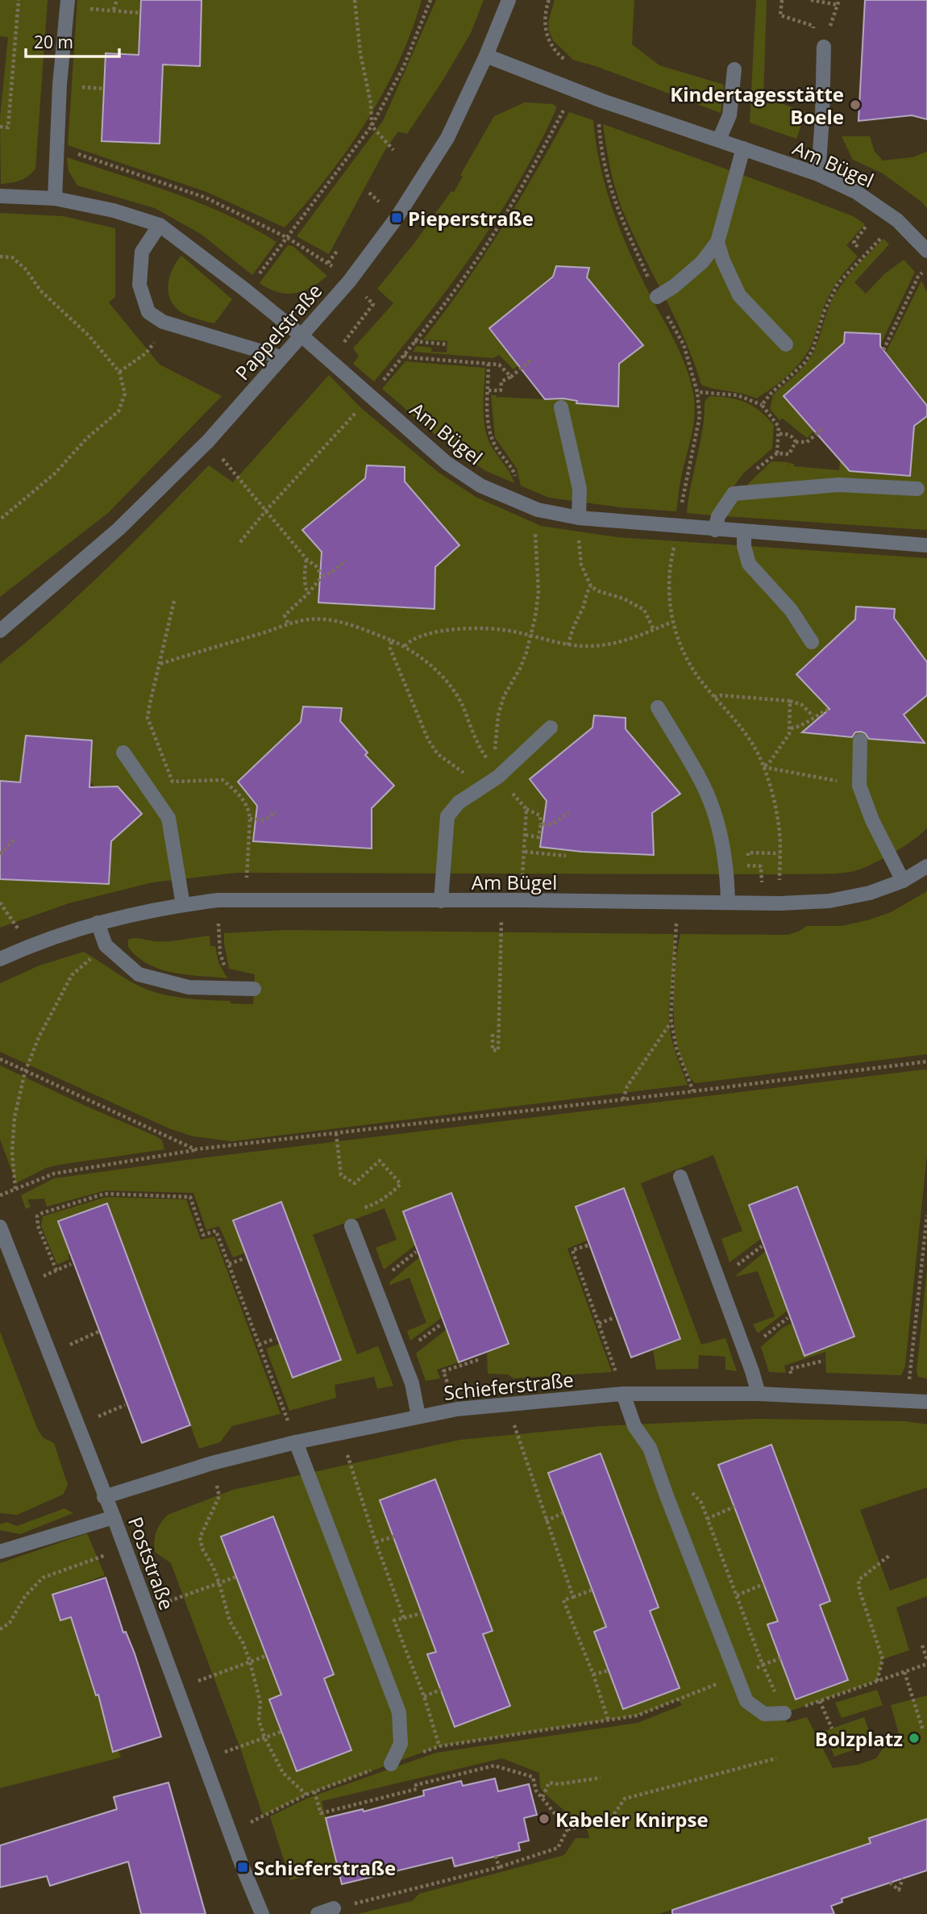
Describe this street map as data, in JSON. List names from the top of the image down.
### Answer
{
  "streets": {
    "street": [
      "Am Bügel",
      "Pappelstraße",
      "Schieferstraße",
      "Poststraße"
    ]
  },
  "crossings": [
    ["Am Bügel", "Pappelstraße"],
    ["Schieferstraße", "Poststraße"]
  ],
  "places": {
    "other": ["Kindertagesstätte Boele", "Bolzplatz", "Kabeler Knirpse"],
    "transit": ["Pieperstraße", "Schieferstraße"]
  },
  "scale_bar": "20 m"
}
